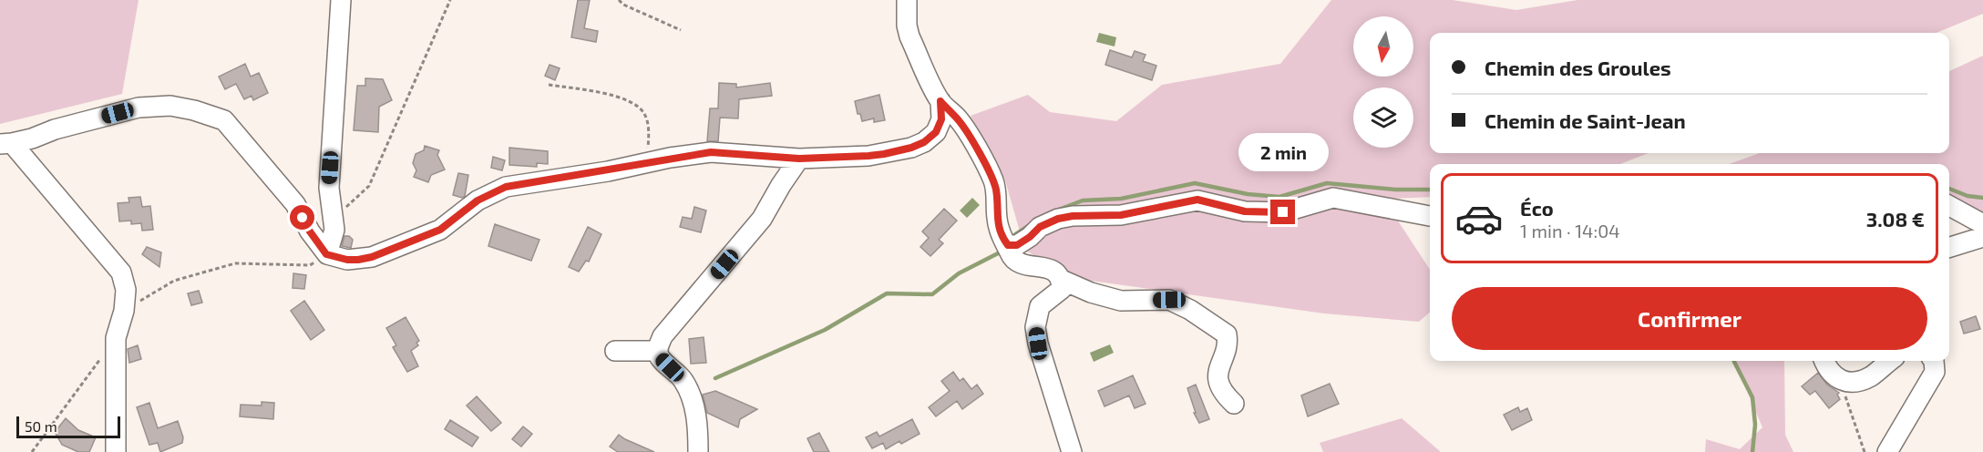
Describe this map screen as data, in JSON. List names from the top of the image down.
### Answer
{
  "scale_bar": "50 m",
  "north": "bottom",
  "page": {
    "banner": ["Chemin des Groules", "Chemin de Saint-Jean"],
    "bubble": "2 min",
    "list": [
      {
        "name": "Éco",
        "note": "1 min · 14:04",
        "value": "3.08 €"
      }
    ],
    "buttons": "Confirmer",
    "scale": "50 m"
  }
}
